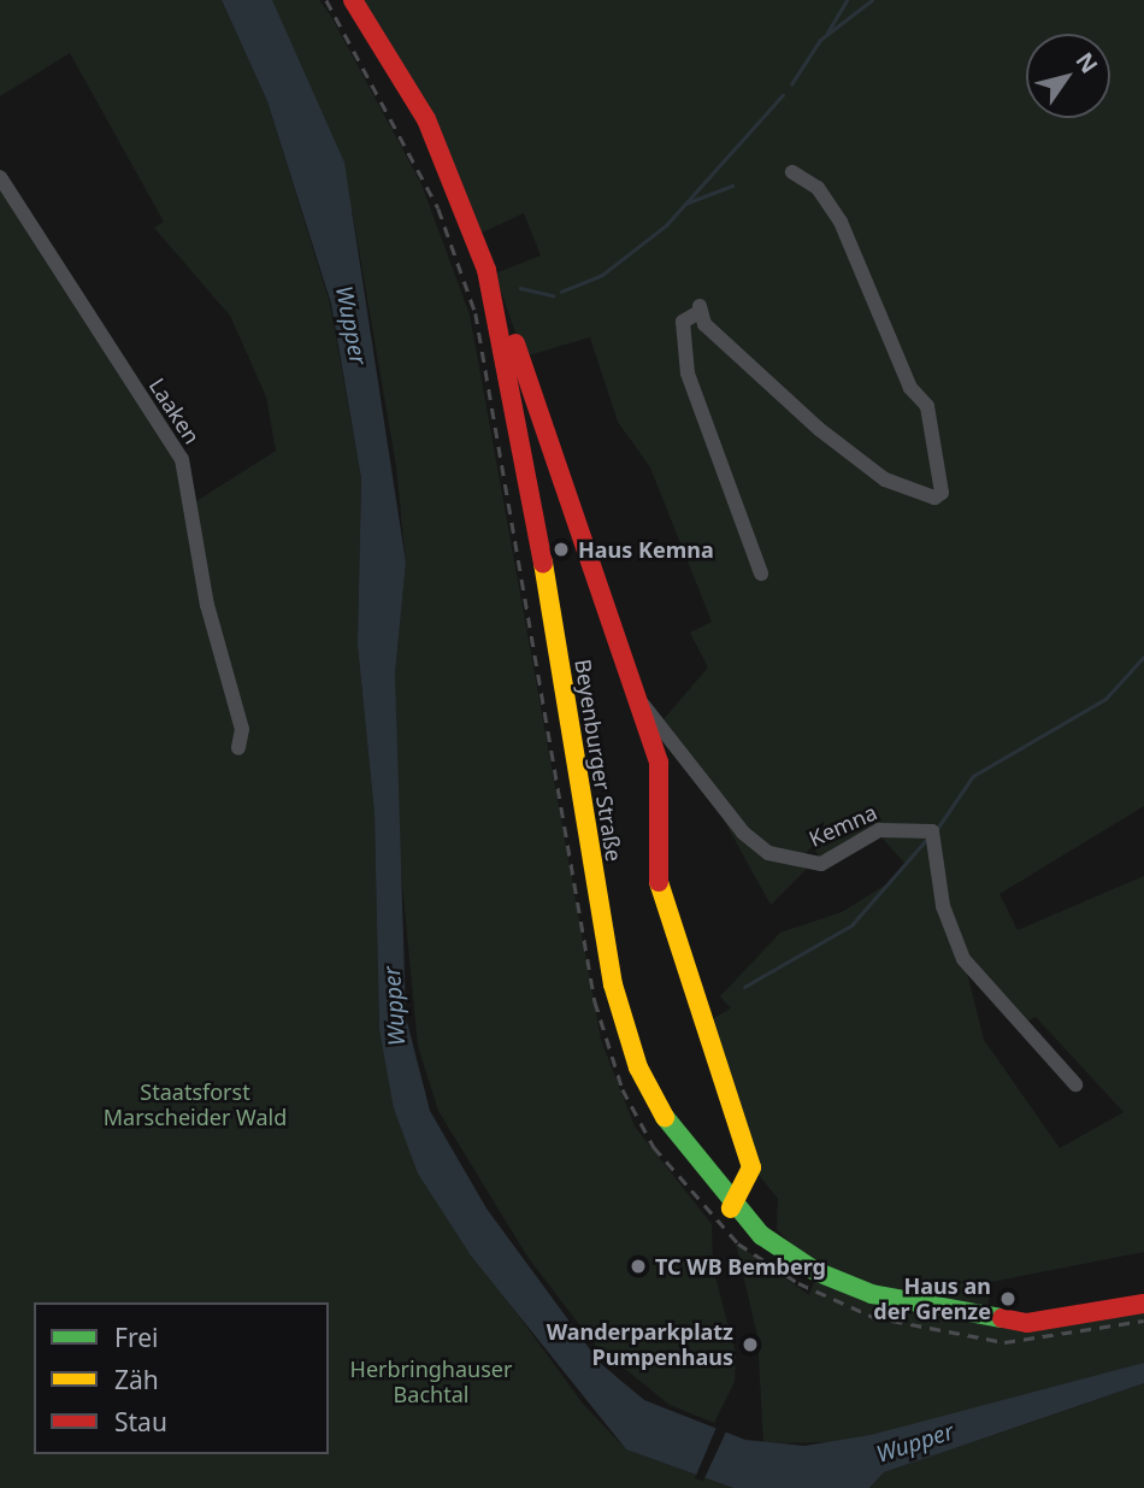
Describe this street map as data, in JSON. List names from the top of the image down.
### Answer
{
  "streets": {
    "main road": ["Beyenburger Straße", "Kemna"],
    "street": ["Laaken"]
  },
  "crossings": [
    ["Beyenburger Straße", "Kemna"]
  ],
  "water": ["Wupper"],
  "parks": ["Staatsforst Marscheider Wald", "Herbringhauser Bachtal"],
  "places": [
    "Haus Kemna",
    "TC WB Bemberg",
    "Haus an der Grenze",
    "Wanderparkplatz Pumpenhaus"
  ],
  "legend": ["Frei", "Zäh", "Stau"],
  "north": "top right"
}
